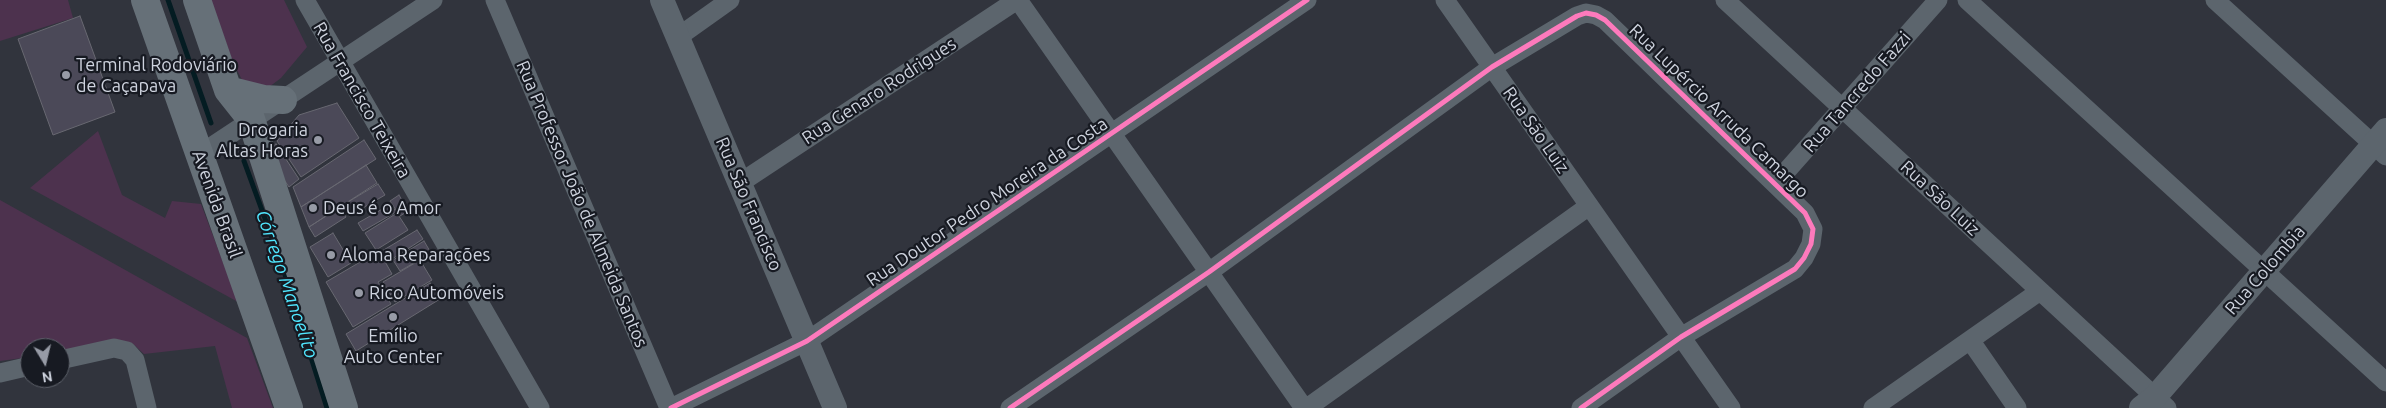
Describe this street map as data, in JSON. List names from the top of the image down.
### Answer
{
  "streets": {
    "main road": ["Avenida Brasil"],
    "street": [
      "Rua Genaro Rodrigues",
      "Rua Tancredo Fazzi",
      "Rua Francisco Teixeira",
      "Rua Lupércio Arruda Camargo",
      "Rua São Luiz",
      "Rua Doutor Pedro Moreira da Costa",
      "Rua Professor João de Almeida Santos",
      "Rua São Francisco",
      "Rua Colombia"
    ]
  },
  "crossings": [
    ["Rua Genaro Rodrigues", "Rua São Francisco"],
    ["Rua Tancredo Fazzi", "Rua Lupércio Arruda Camargo"],
    ["Rua Tancredo Fazzi", "Rua São Luiz"],
    ["Rua Lupércio Arruda Camargo", "Rua São Luiz"],
    ["Rua São Luiz", "Rua Colombia"],
    ["Rua Doutor Pedro Moreira da Costa", "Rua Professor João de Almeida Santos"],
    ["Rua Doutor Pedro Moreira da Costa", "Rua São Francisco"]
  ],
  "water": ["Córrego Manoelito"],
  "places": [
    "Terminal Rodoviário de Caçapava",
    "Drogaria Altas Horas",
    "Deus é o Amor",
    "Aloma Reparações",
    "Rico Automóveis",
    "Emílio Auto Center"
  ],
  "north": "bottom"
}
